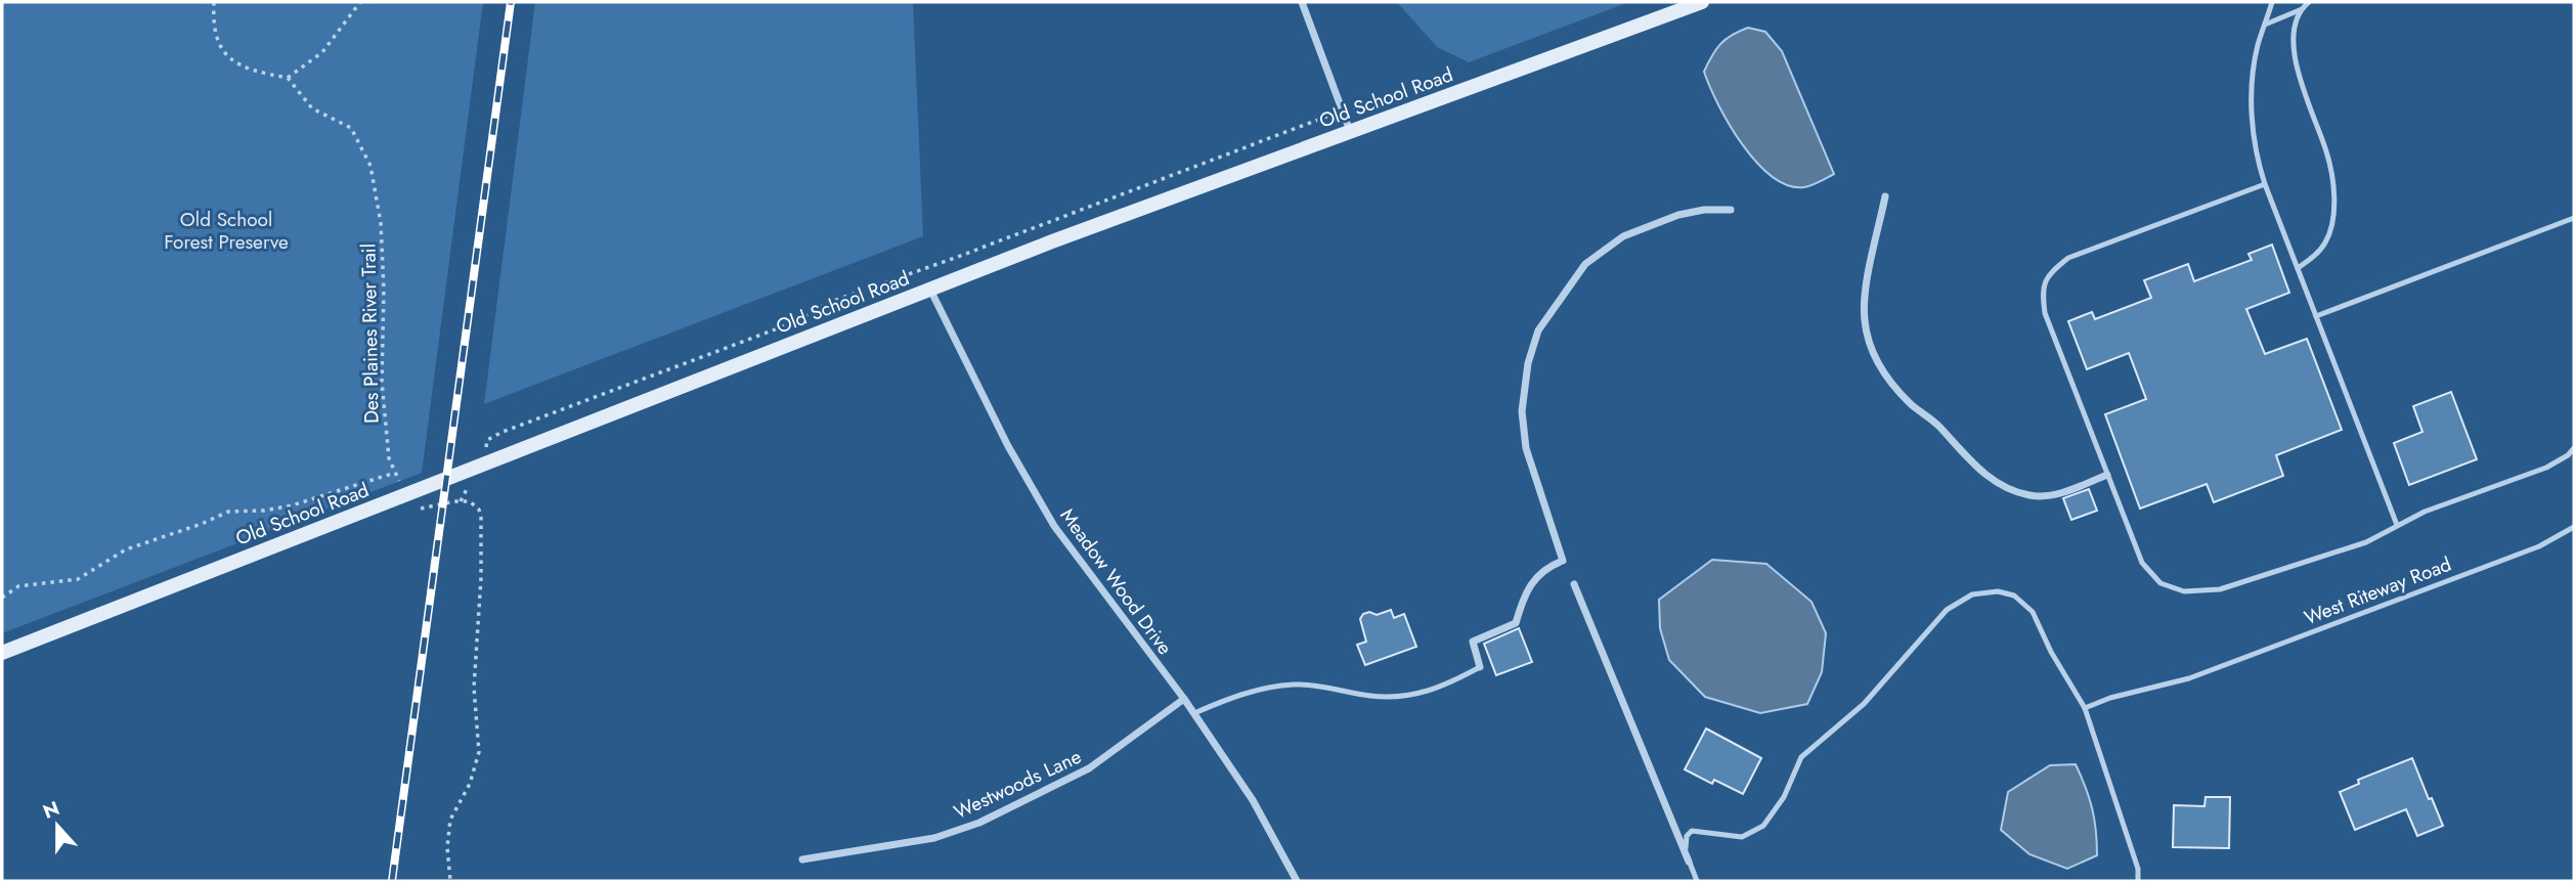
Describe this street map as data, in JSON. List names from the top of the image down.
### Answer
{
  "streets": {
    "street": ["Old School Road", "Meadow Wood Drive", "Westwoods Lane"],
    "lane": ["West Riteway Road"],
    "path": ["Des Plaines River Trail"]
  },
  "crossings": [
    ["Old School Road", "Des Plaines River Trail"],
    ["Old School Road", "Meadow Wood Drive"],
    ["Meadow Wood Drive", "Westwoods Lane"]
  ],
  "parks": ["Old School Forest Preserve"],
  "north": "top"
}
